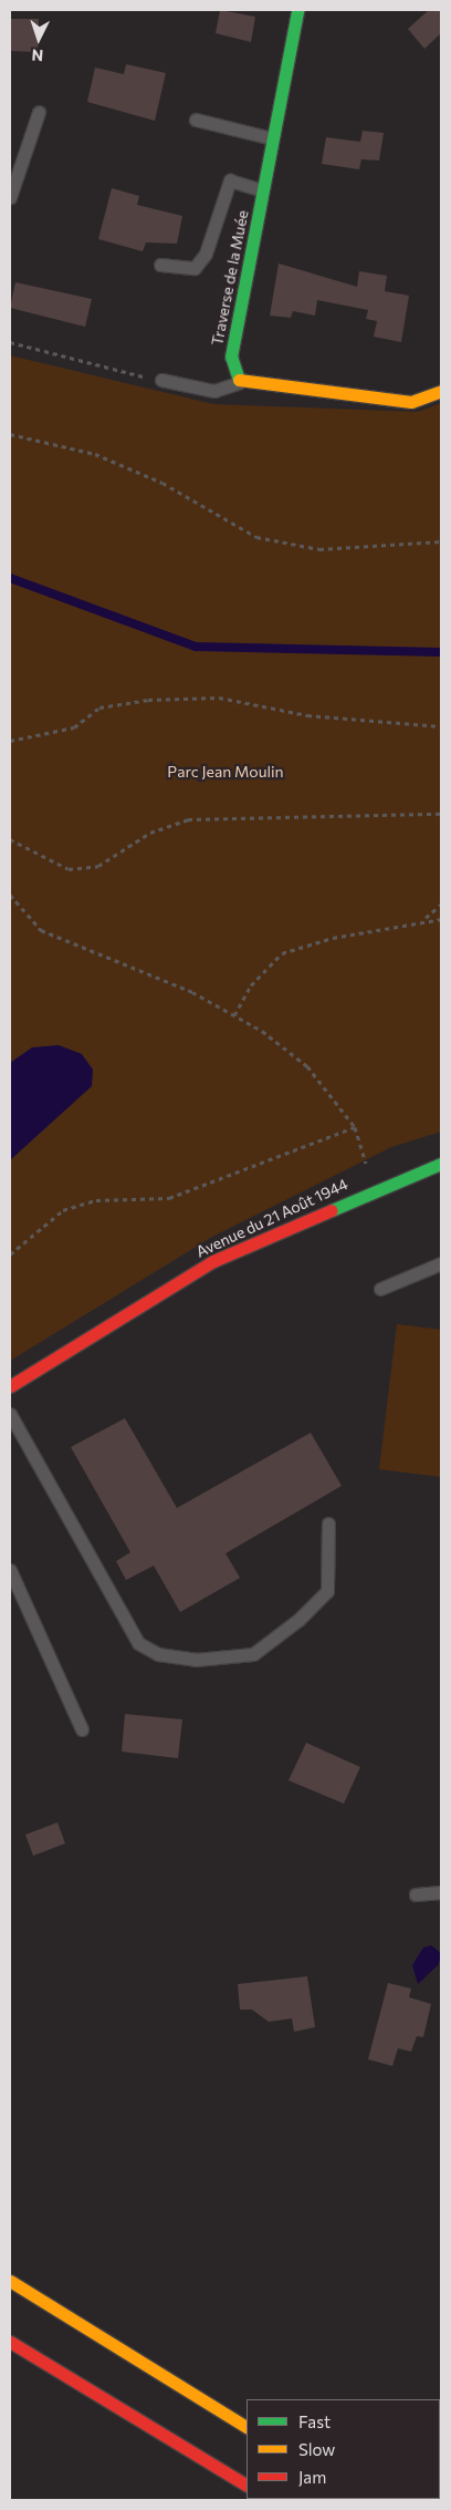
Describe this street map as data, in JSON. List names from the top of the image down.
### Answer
{
  "streets": {
    "main road": ["Traverse de la Muée", "Avenue du 21 Août 1944"]
  },
  "parks": ["Parc Jean Moulin"],
  "legend": ["Fast", "Slow", "Jam"],
  "north": "bottom"
}
